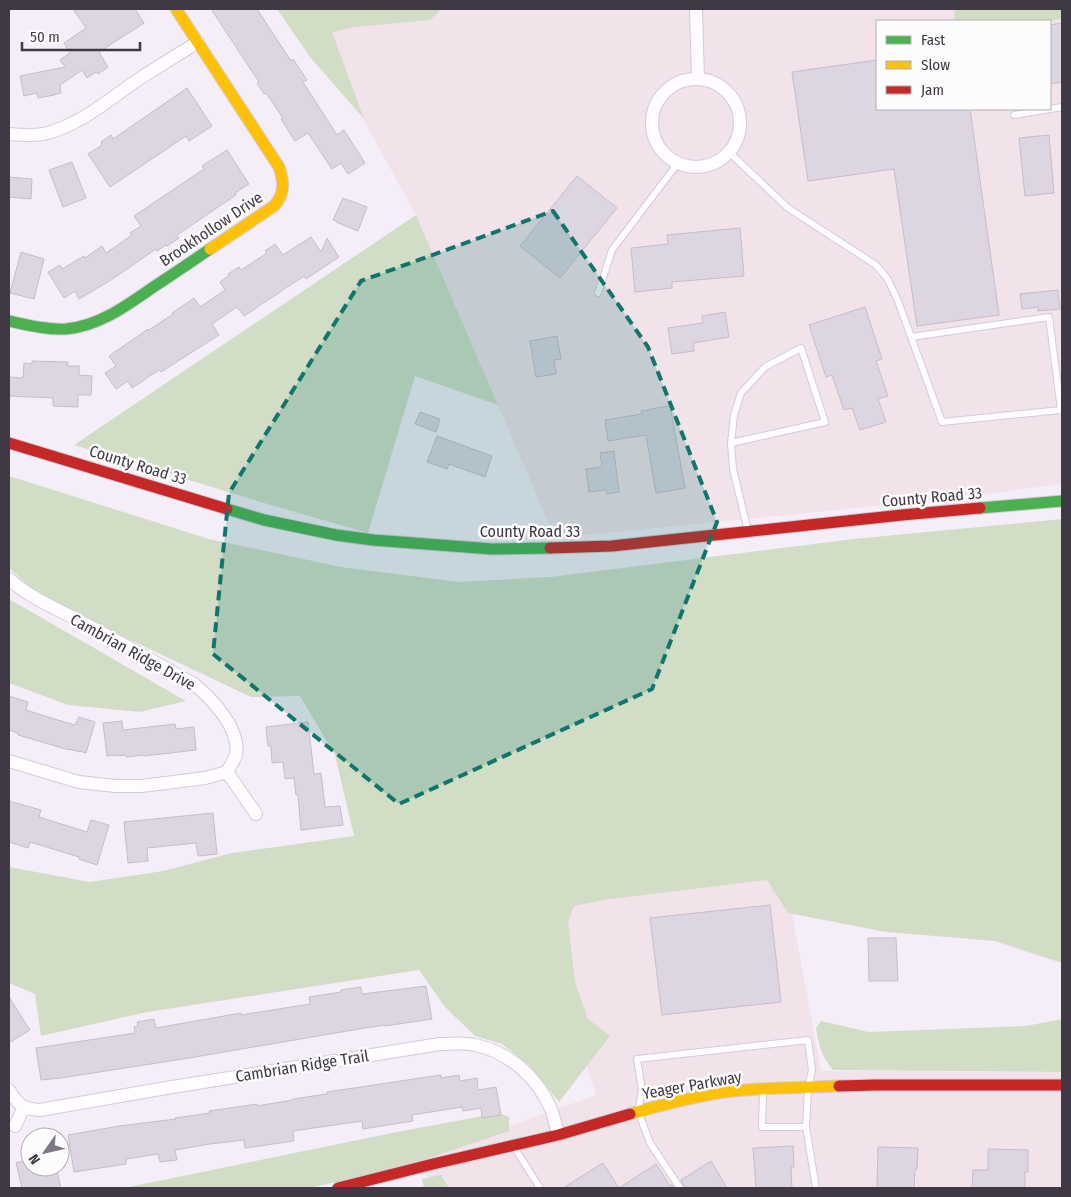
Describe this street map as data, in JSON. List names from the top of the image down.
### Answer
{
  "streets": {
    "street": [
      "Brookhollow Drive",
      "County Road 33",
      "Cambrian Ridge Drive",
      "Cambrian Ridge Trail",
      "Yeager Parkway"
    ]
  },
  "crossings": [
    ["Cambrian Ridge Trail", "Yeager Parkway"]
  ],
  "legend": ["Fast", "Slow", "Jam"],
  "scale_bar": "50 m",
  "north": "bottom left"
}
